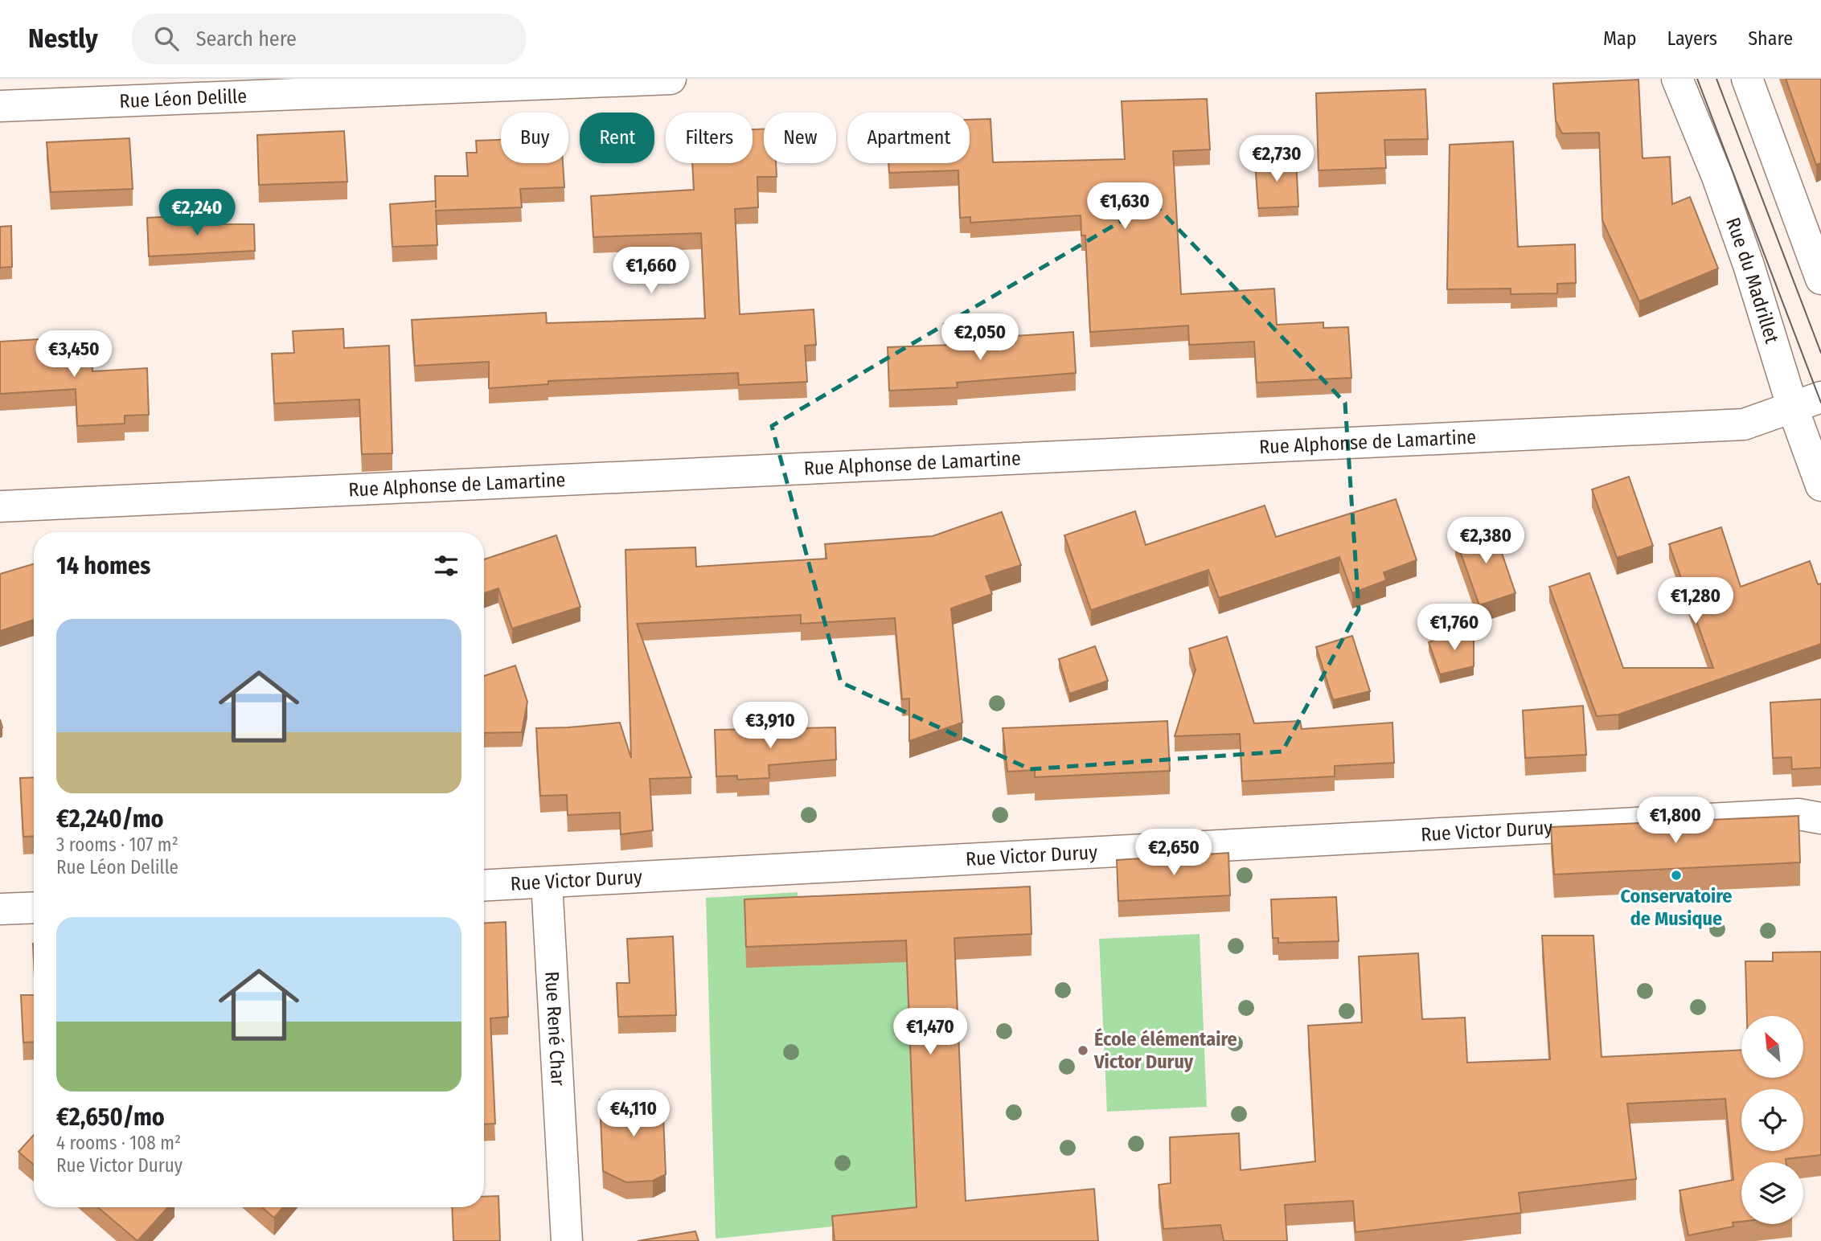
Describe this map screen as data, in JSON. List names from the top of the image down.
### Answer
{
  "streets": {
    "street": [
      "Rue Léon Delille",
      "Rue du Madrillet",
      "Rue Alphonse de Lamartine",
      "Rue Victor Duruy",
      "Rue René Char"
    ]
  },
  "crossings": [
    ["Rue du Madrillet", "Rue Alphonse de Lamartine"],
    ["Rue Victor Duruy", "Rue René Char"]
  ],
  "places": ["Conservatoire de Musique", "École élémentaire Victor Duruy"],
  "north": "top left",
  "page": {
    "header": "Nestly",
    "search": "Search here",
    "nav": ["Map", "Layers", "Share"],
    "chip": [
      "Buy",
      "Rent",
      "Filters",
      "New",
      "Apartment"
    ],
    "price": [
      "€2,730",
      "€1,630",
      "€2,240",
      "€1,660",
      "€2,050",
      "€3,450",
      "€2,380",
      "€1,280",
      "€1,760",
      "€3,910",
      "€1,800",
      "€2,650",
      "€1,470",
      "€4,110"
    ],
    "heading": "14 homes",
    "list": [
      {
        "name": "€2,240/mo",
        "note": "3 rooms · 107 m² · Rue Léon Delille"
      },
      {
        "name": "€2,650/mo",
        "note": "4 rooms · 108 m² · Rue Victor Duruy"
      }
    ]
  }
}
